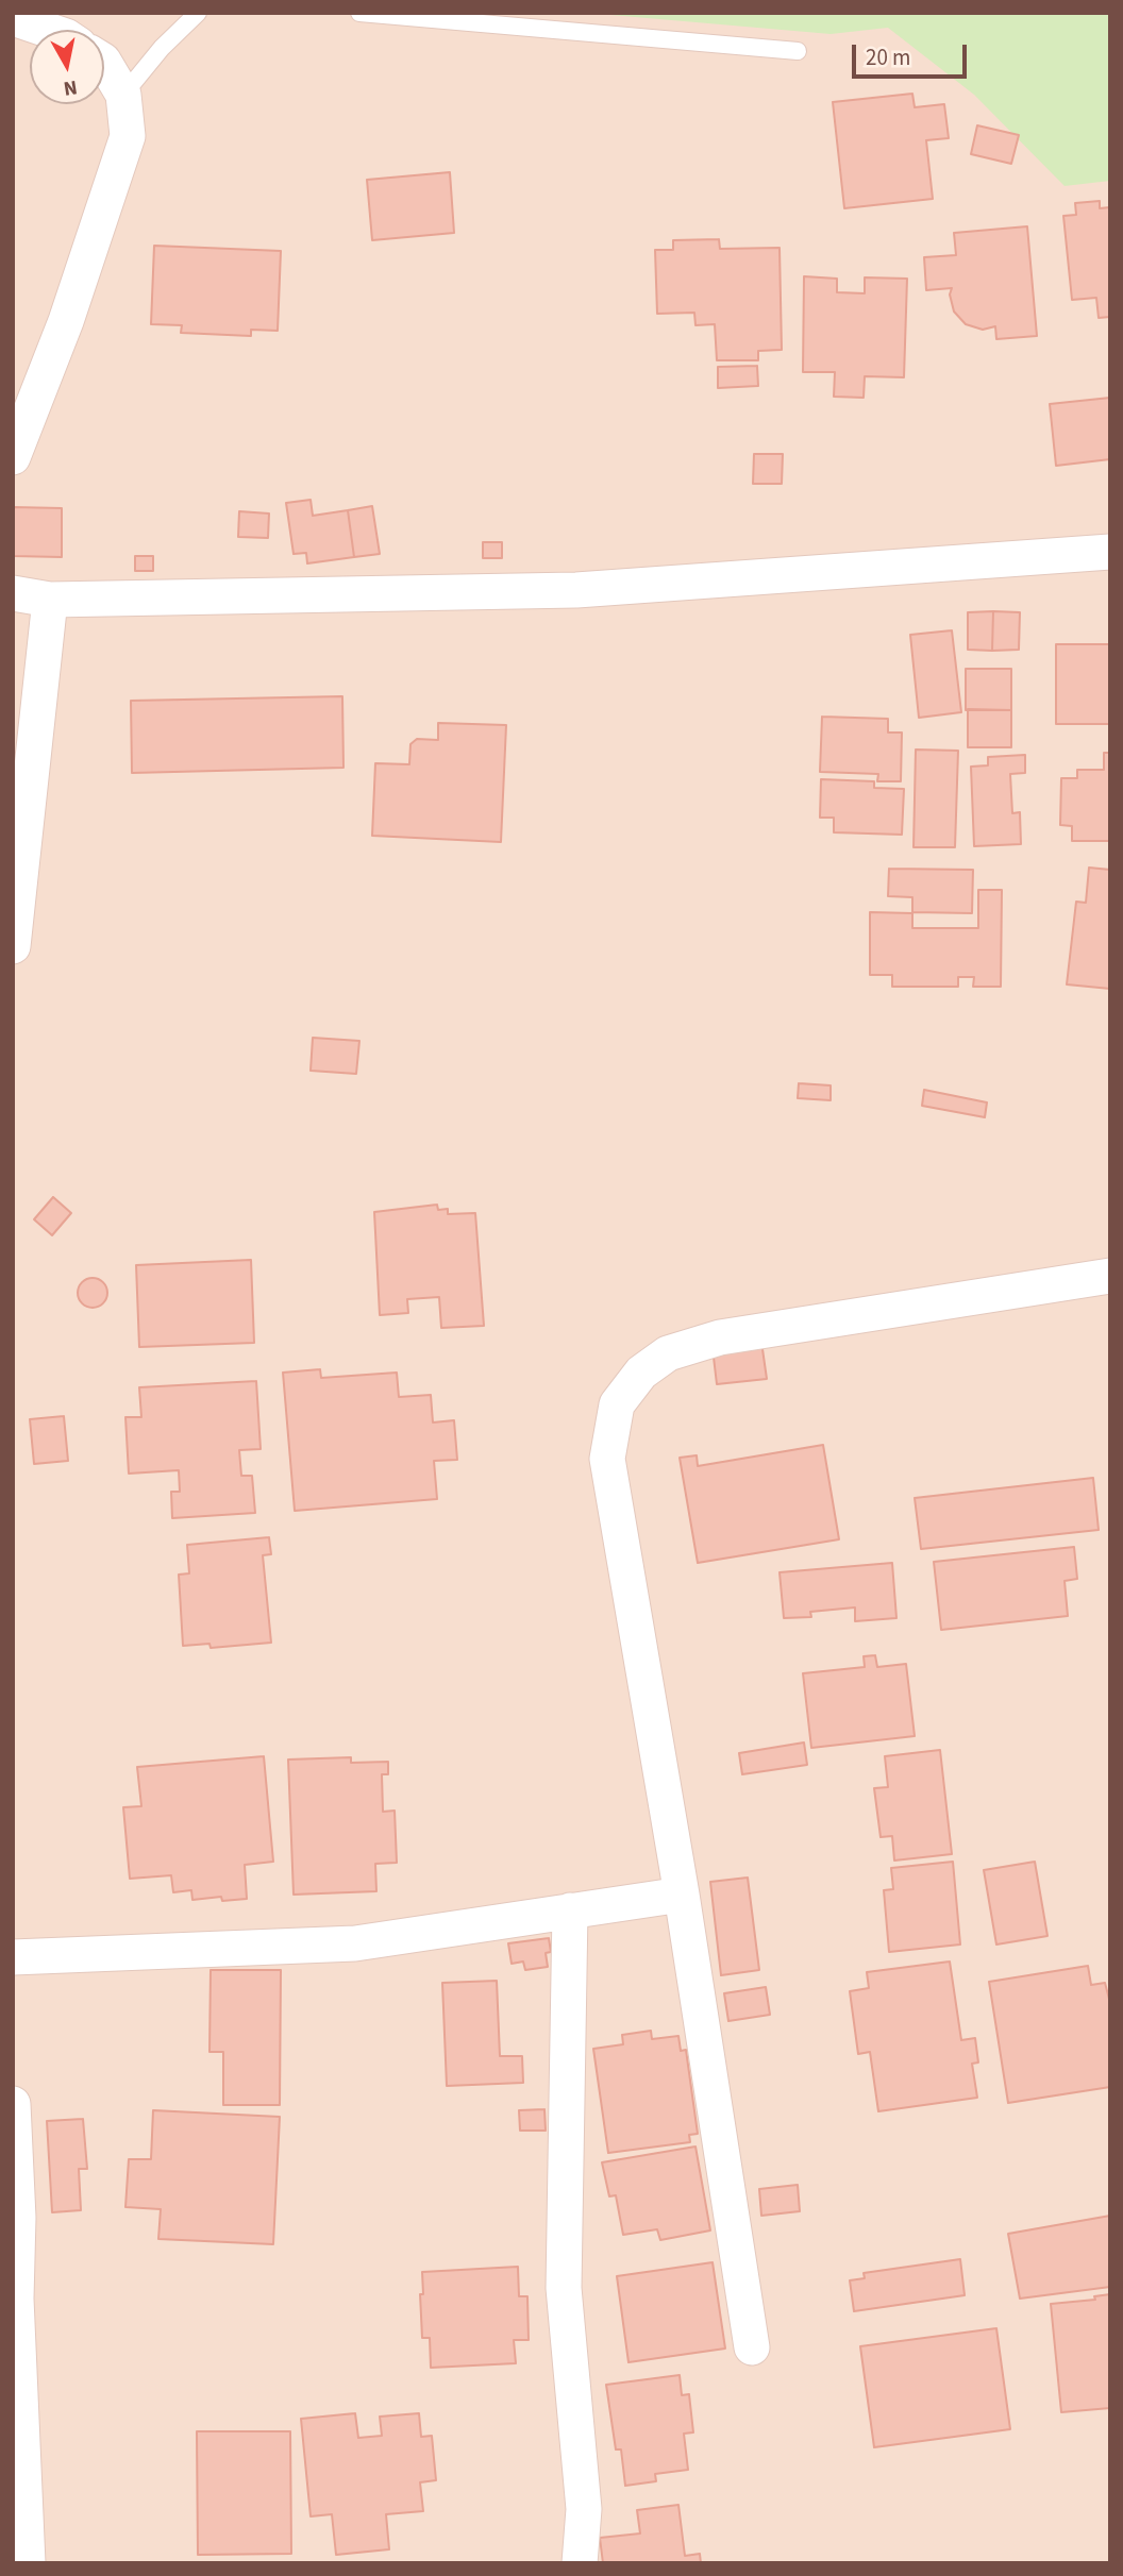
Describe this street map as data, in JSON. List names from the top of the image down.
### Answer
{
  "scale_bar": "20 m",
  "north": "bottom"
}
